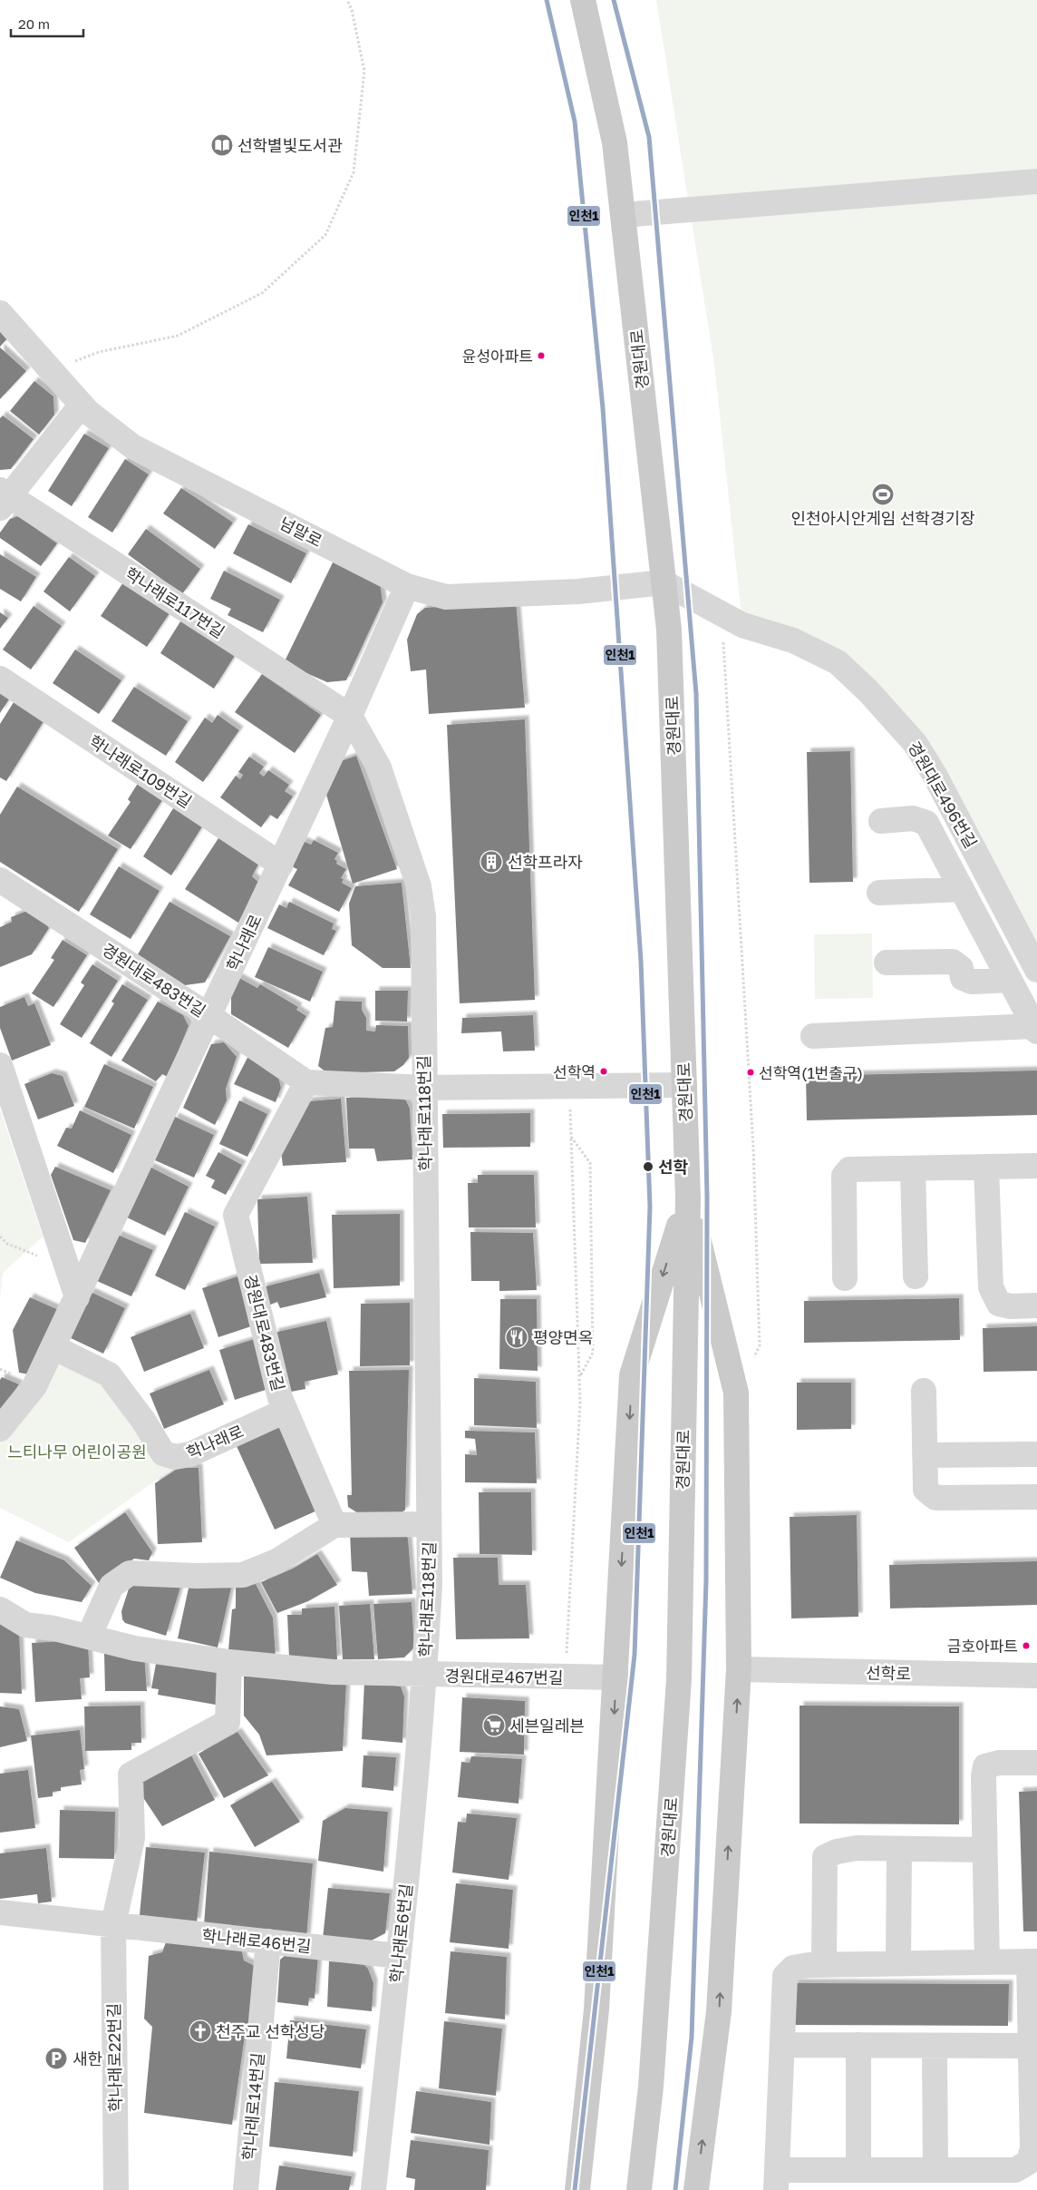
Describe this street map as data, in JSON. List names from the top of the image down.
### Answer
{
  "streets": {
    "main road": ["경원대로"],
    "street": [
      "넘말로",
      "학나래로117번길",
      "학나래로109번길",
      "경원대로496번길",
      "학나래로",
      "경원대로483번길",
      "학나래로118번길",
      "선학로",
      "경원대로467번길",
      "학나래로6번길",
      "학나래로46번길",
      "학나래로22번길",
      "학나래로14번길"
    ]
  },
  "crossings": [
    ["경원대로", "넘말로"],
    ["경원대로", "경원대로496번길"],
    ["넘말로", "경원대로496번길"],
    ["넘말로", "학나래로"],
    ["학나래로117번길", "학나래로"],
    ["학나래로117번길", "학나래로118번길"],
    ["학나래로109번길", "학나래로"],
    ["학나래로", "경원대로483번길"],
    ["학나래로", "학나래로118번길"],
    ["학나래로118번길", "경원대로467번길"],
    ["학나래로118번길", "학나래로6번길"],
    ["경원대로467번길", "학나래로6번길"],
    ["학나래로6번길", "학나래로46번길"],
    ["학나래로46번길", "학나래로22번길"],
    ["학나래로46번길", "학나래로14번길"]
  ],
  "parks": ["느티나무 어린이공원"],
  "places": {
    "library": ["선학별빛도서관"],
    "other": [
      "윤성아파트",
      "선학역",
      "선학역(1번출구)",
      "선학",
      "금호아파트"
    ],
    "sports": ["인천아시안게임 선학경기장"],
    "building": ["선학프라자"],
    "restaurant": ["평양면옥"],
    "supermarket": ["세븐일레븐"],
    "church": ["천주교 선학성당"],
    "parking": ["새한"]
  },
  "lines": ["transit line 인천1"],
  "scale_bar": "20 m"
}
